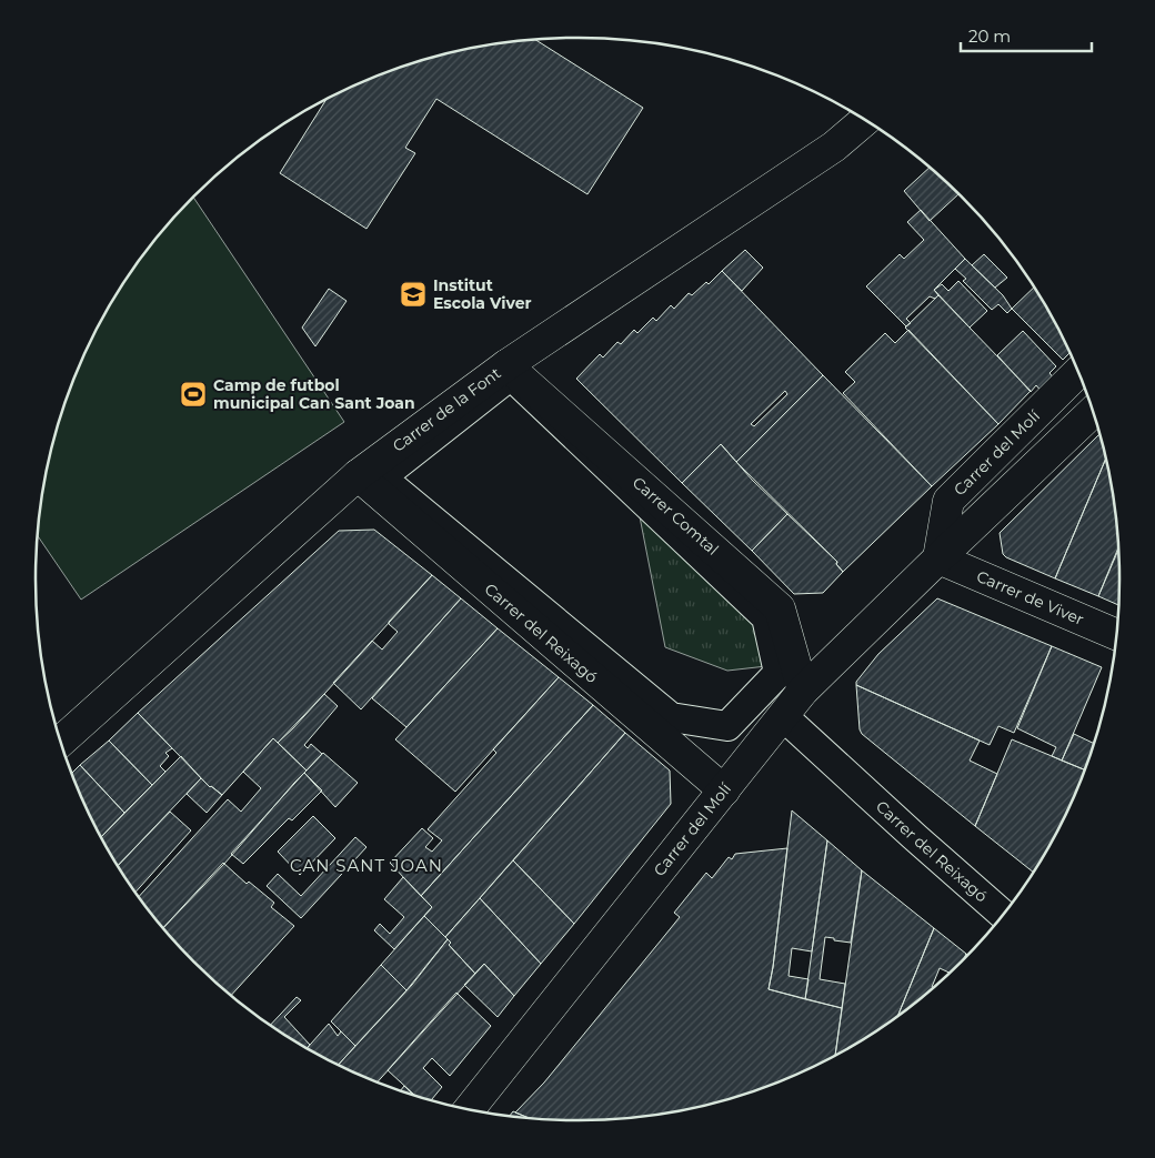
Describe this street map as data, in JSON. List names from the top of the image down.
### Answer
{
  "streets": {
    "street": [
      "Carrer de la Font",
      "Carrer del Molí",
      "Carrer Comtal",
      "Carrer de Viver",
      "Carrer del Reixagó"
    ]
  },
  "crossings": [
    ["Carrer de la Font", "Carrer Comtal"],
    ["Carrer de la Font", "Carrer del Reixagó"],
    ["Carrer del Molí", "Carrer Comtal"],
    ["Carrer del Molí", "Carrer de Viver"],
    ["Carrer del Molí", "Carrer del Reixagó"]
  ],
  "districts": ["CAN SANT JOAN"],
  "places": {
    "school or university": ["Institut Escola Viver"],
    "sports": ["Camp de futbol municipal Can Sant Joan"]
  },
  "scale_bar": "20 m"
}
